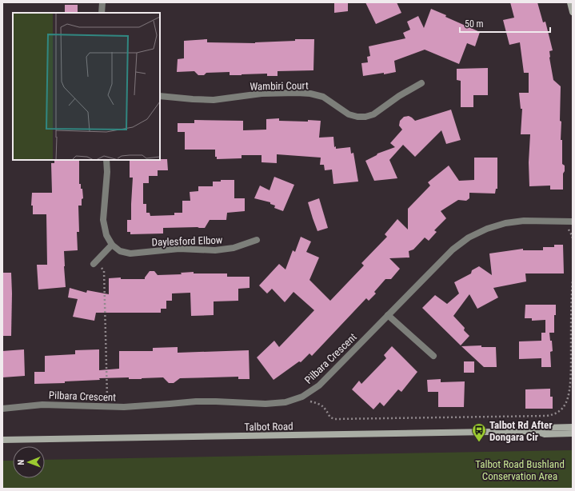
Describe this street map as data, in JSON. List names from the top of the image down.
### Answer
{
  "streets": {
    "main road": ["Talbot Road"],
    "street": ["Wambiri Court", "Daylesford Elbow", "Pilbara Crescent"]
  },
  "parks": ["Talbot Road Bushland Conservation Area"],
  "places": {
    "bus stop": ["Talbot Rd After Dongara Cir"]
  },
  "scale_bar": "50 m",
  "north": "left"
}
